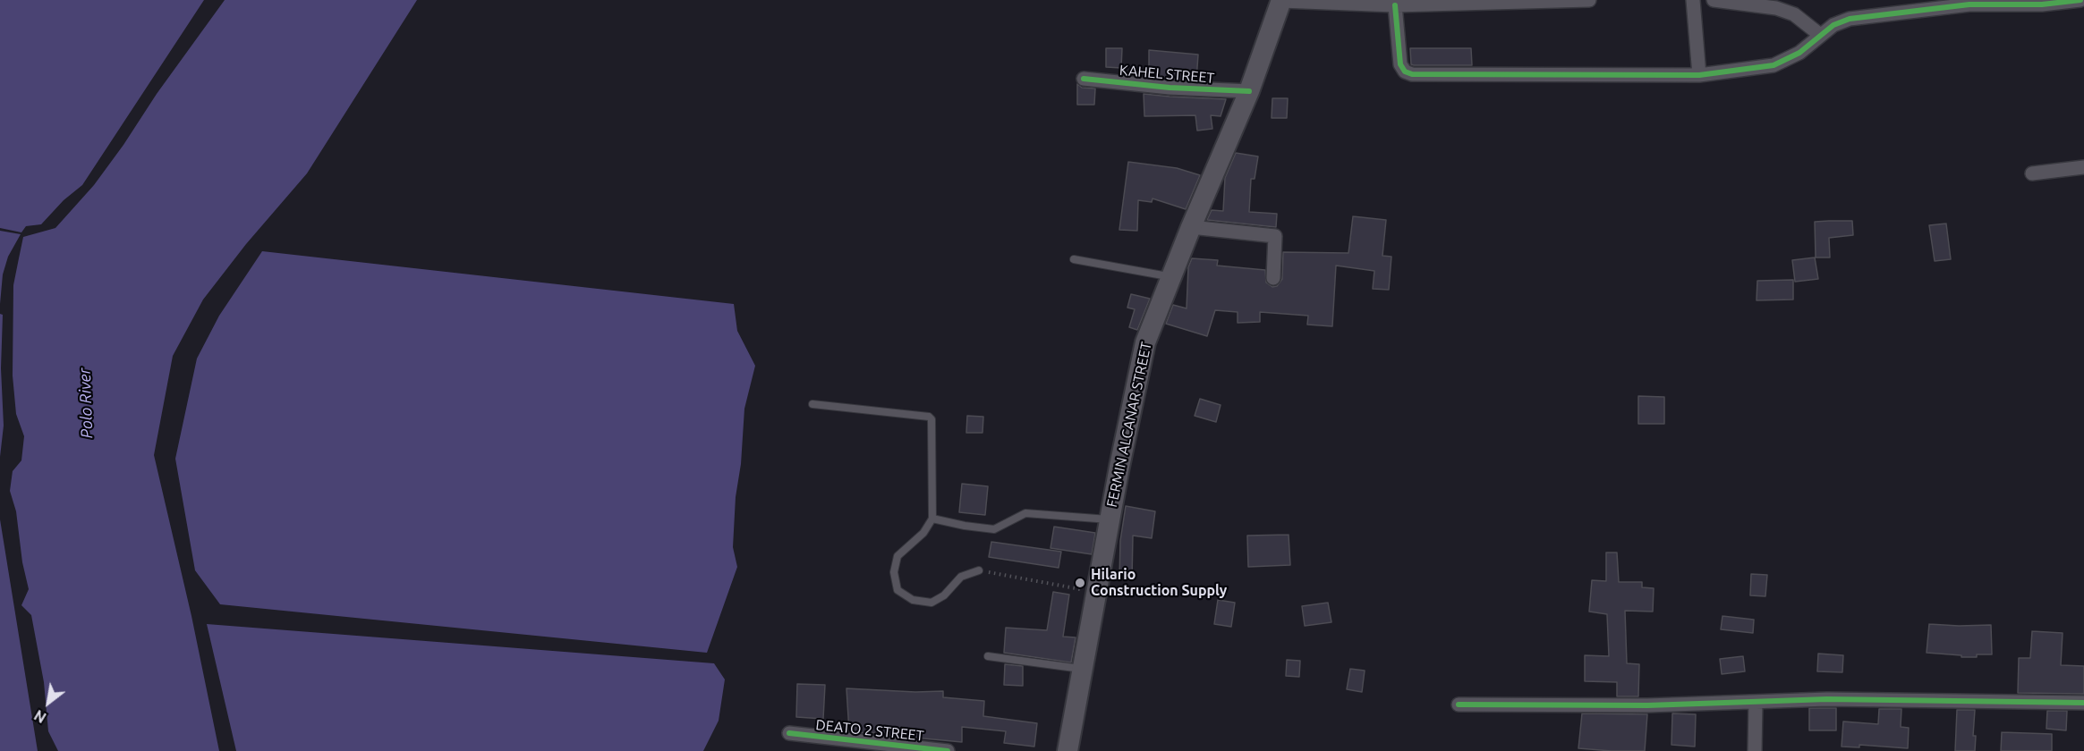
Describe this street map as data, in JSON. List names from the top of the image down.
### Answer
{
  "streets": {
    "main road": ["FERMIN ALCANAR STREET"],
    "street": ["KAHEL STREET", "DEATO 2 STREET"]
  },
  "crossings": [
    ["KAHEL STREET", "FERMIN ALCANAR STREET"]
  ],
  "water": ["Polo River"],
  "places": ["Hilario Construction Supply"],
  "north": "bottom left"
}
